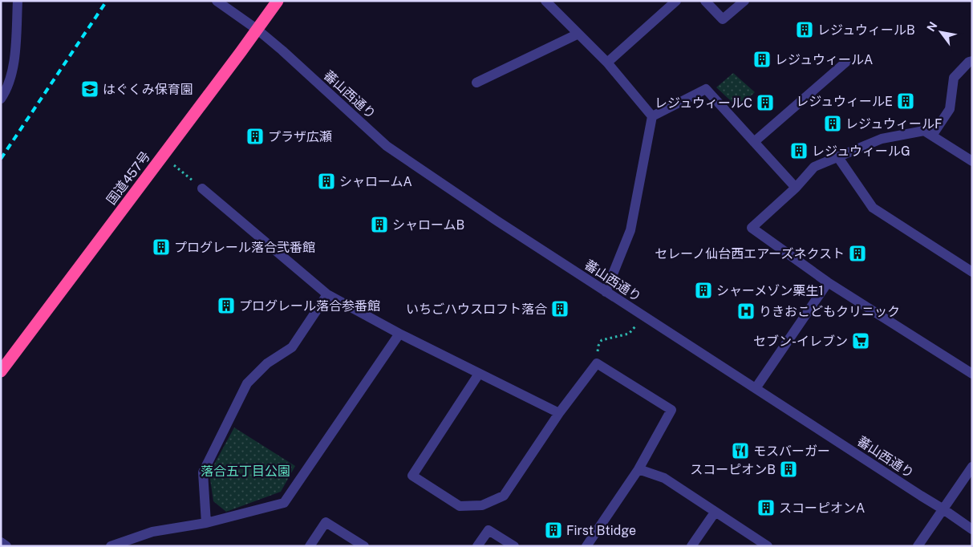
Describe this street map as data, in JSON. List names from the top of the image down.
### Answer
{
  "streets": {
    "highway": ["国道457号"],
    "street": ["蕃山西通り"]
  },
  "crossings": [
    ["蕃山西通り", "国道457号"]
  ],
  "parks": ["落合五丁目公園"],
  "places": {
    "building": [
      "レジュウィールB",
      "レジュウィールA",
      "レジュウィールE",
      "レジュウィールC",
      "レジュウィールF",
      "プラザ広瀬",
      "レジュウィールG",
      "シャロームA",
      "シャロームB",
      "プログレール落合弐番館",
      "セレーノ仙台西エアーズネクスト",
      "シャーメゾン栗生1",
      "プログレール落合参番館",
      "いちごハウスロフト落合",
      "スコーピオンB",
      "スコーピオンA",
      "First Btidge"
    ],
    "school or university": ["はぐくみ保育園"],
    "hospital": ["りきおこどもクリニック"],
    "supermarket": ["セブン-イレブン"],
    "restaurant": ["モスバーガー"]
  },
  "north": "top left"
}
